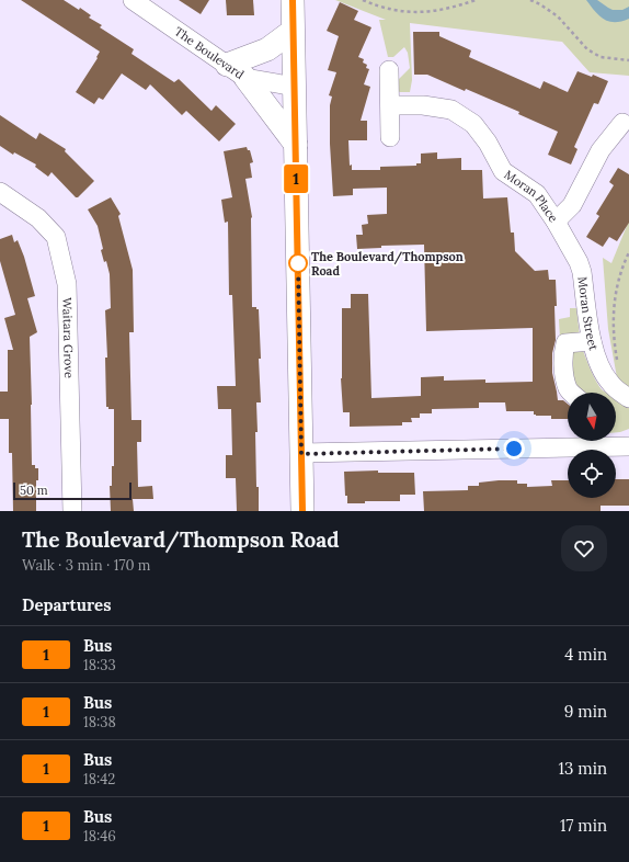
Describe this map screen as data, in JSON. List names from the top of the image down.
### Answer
{
  "streets": {
    "street": [
      "The Boulevard",
      "Moran Place",
      "Moran Street",
      "Waitara Grove"
    ]
  },
  "crossings": [
    ["Moran Place", "Moran Street"]
  ],
  "places": ["The Boulevard/Thompson Road"],
  "lines": ["bus line 1"],
  "scale_bar": "50 m",
  "north": "bottom",
  "page": {
    "on_map": "1",
    "scale": "50 m",
    "heading": [
      ["The Boulevard/Thompson Road", "Walk · 3 min · 170 m"],
      "Departures"
    ],
    "list": [
      {
        "mark": "1",
        "name": "Bus",
        "note": "18:33",
        "value": "4 min"
      },
      {
        "mark": "1",
        "name": "Bus",
        "note": "18:38",
        "value": "9 min"
      },
      {
        "mark": "1",
        "name": "Bus",
        "note": "18:42",
        "value": "13 min"
      },
      {
        "mark": "1",
        "name": "Bus",
        "note": "18:46",
        "value": "17 min"
      }
    ]
  }
}
